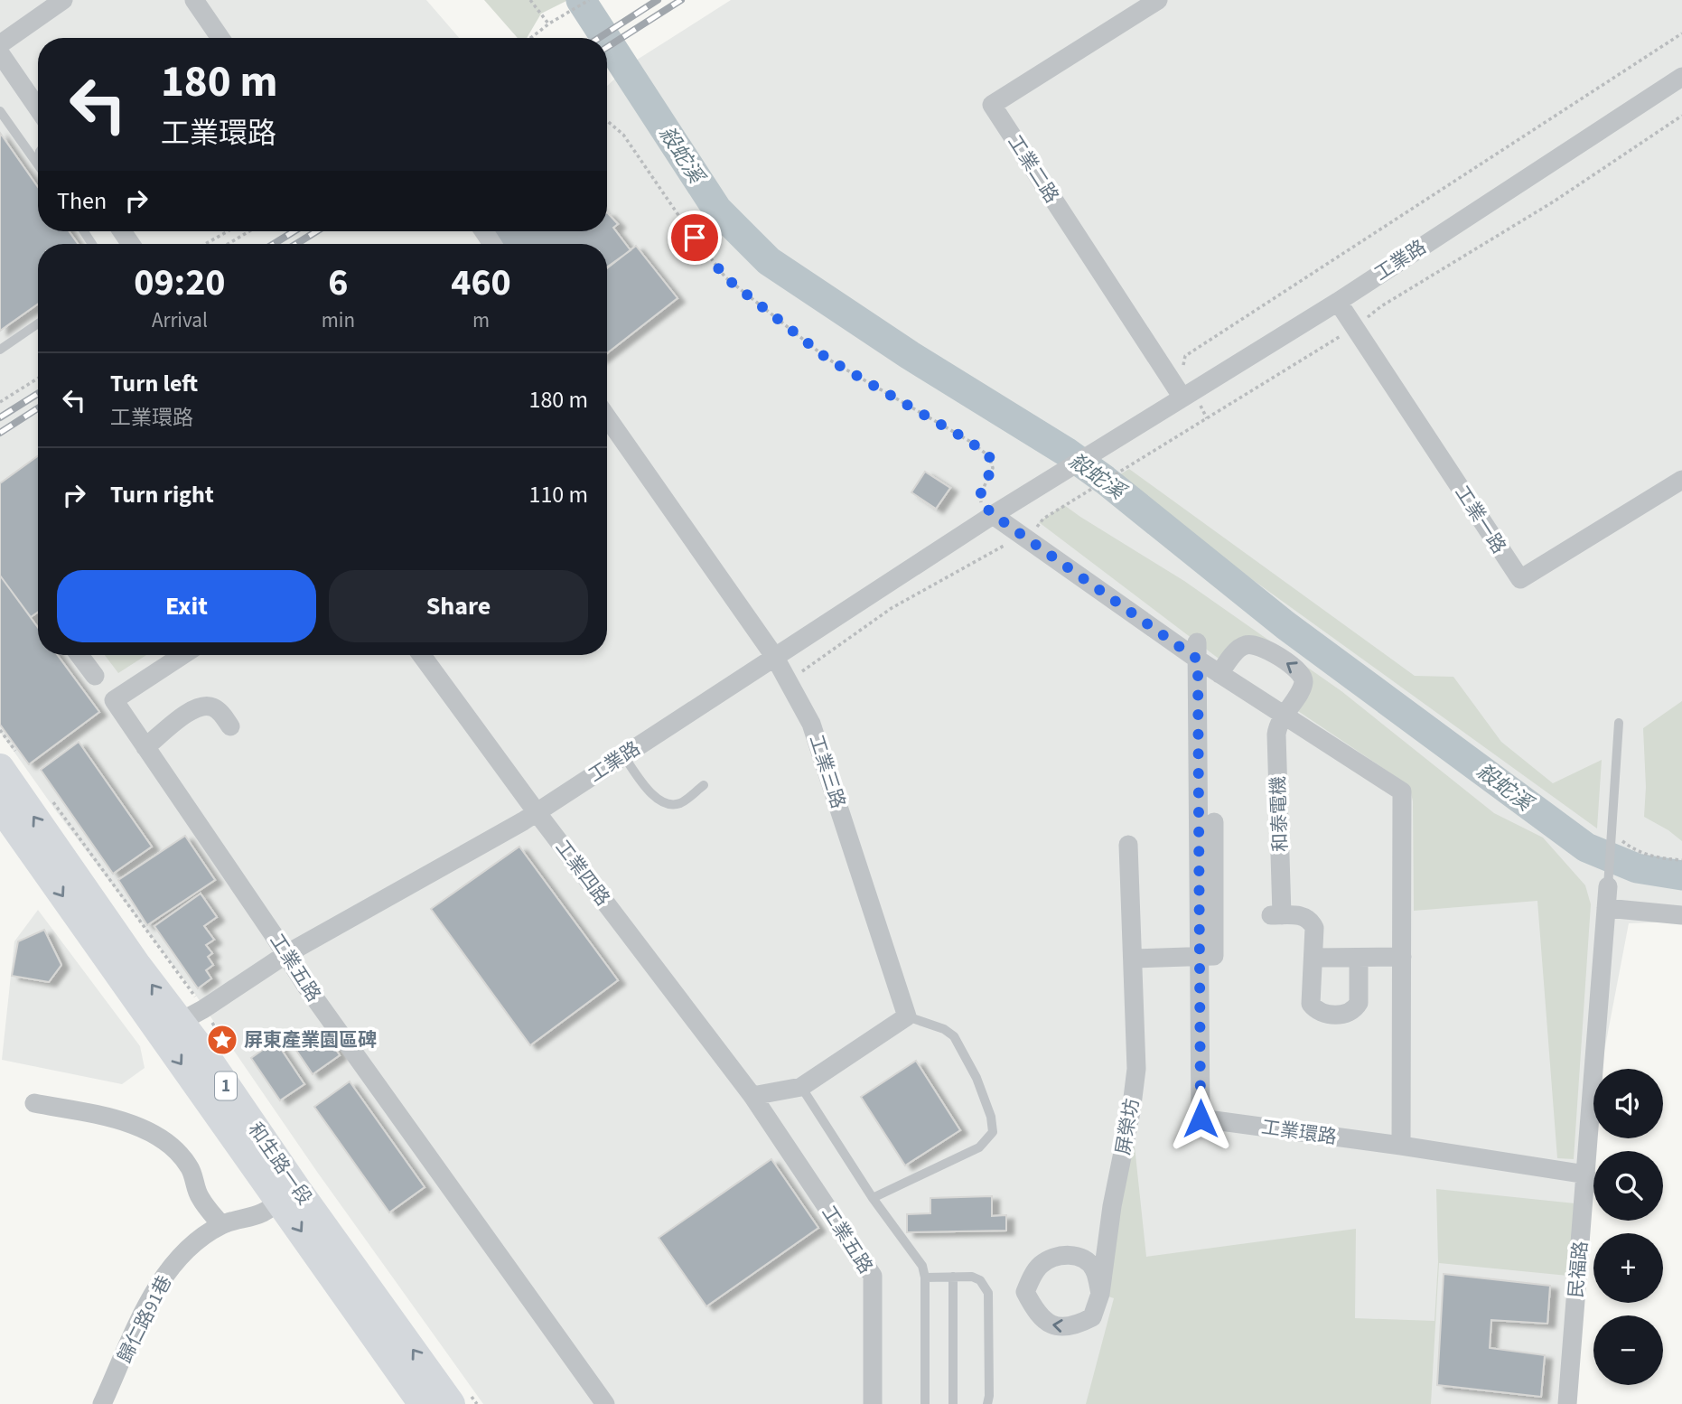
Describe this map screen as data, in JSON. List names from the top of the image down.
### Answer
{
  "streets": {
    "main road": ["1", "和生路一段"],
    "street": [
      "工業二路",
      "工業路",
      "工業一路",
      "工業三路",
      "和泰電機",
      "工業四路",
      "工業五路",
      "屏榮坊",
      "工業環路",
      "民福路",
      "歸仁路91巷"
    ]
  },
  "crossings": [
    ["工業二路", "工業路"],
    ["工業路", "工業一路"],
    ["工業路", "工業三路"],
    ["工業路", "工業四路"],
    ["工業路", "工業五路"],
    ["工業路", "和生路一段"],
    ["工業四路", "工業五路"],
    ["工業環路", "民福路"],
    ["和生路一段", "歸仁路91巷"]
  ],
  "water": ["殺蛇溪"],
  "places": {
    "place": ["屏東產業園區碑"]
  },
  "page": {
    "turn": ["180 m", "工業環路"],
    "then": "Then",
    "eta": [
      "09:20",
      "Arrival",
      "6",
      "min",
      "460",
      "m"
    ],
    "list": [
      {
        "name": "Turn left",
        "note": "工業環路",
        "value": "180 m"
      },
      {
        "name": "Turn right",
        "value": "110 m"
      }
    ],
    "buttons": ["Exit", "Share"],
    "map_buttons": ["+", "−"]
  }
}
